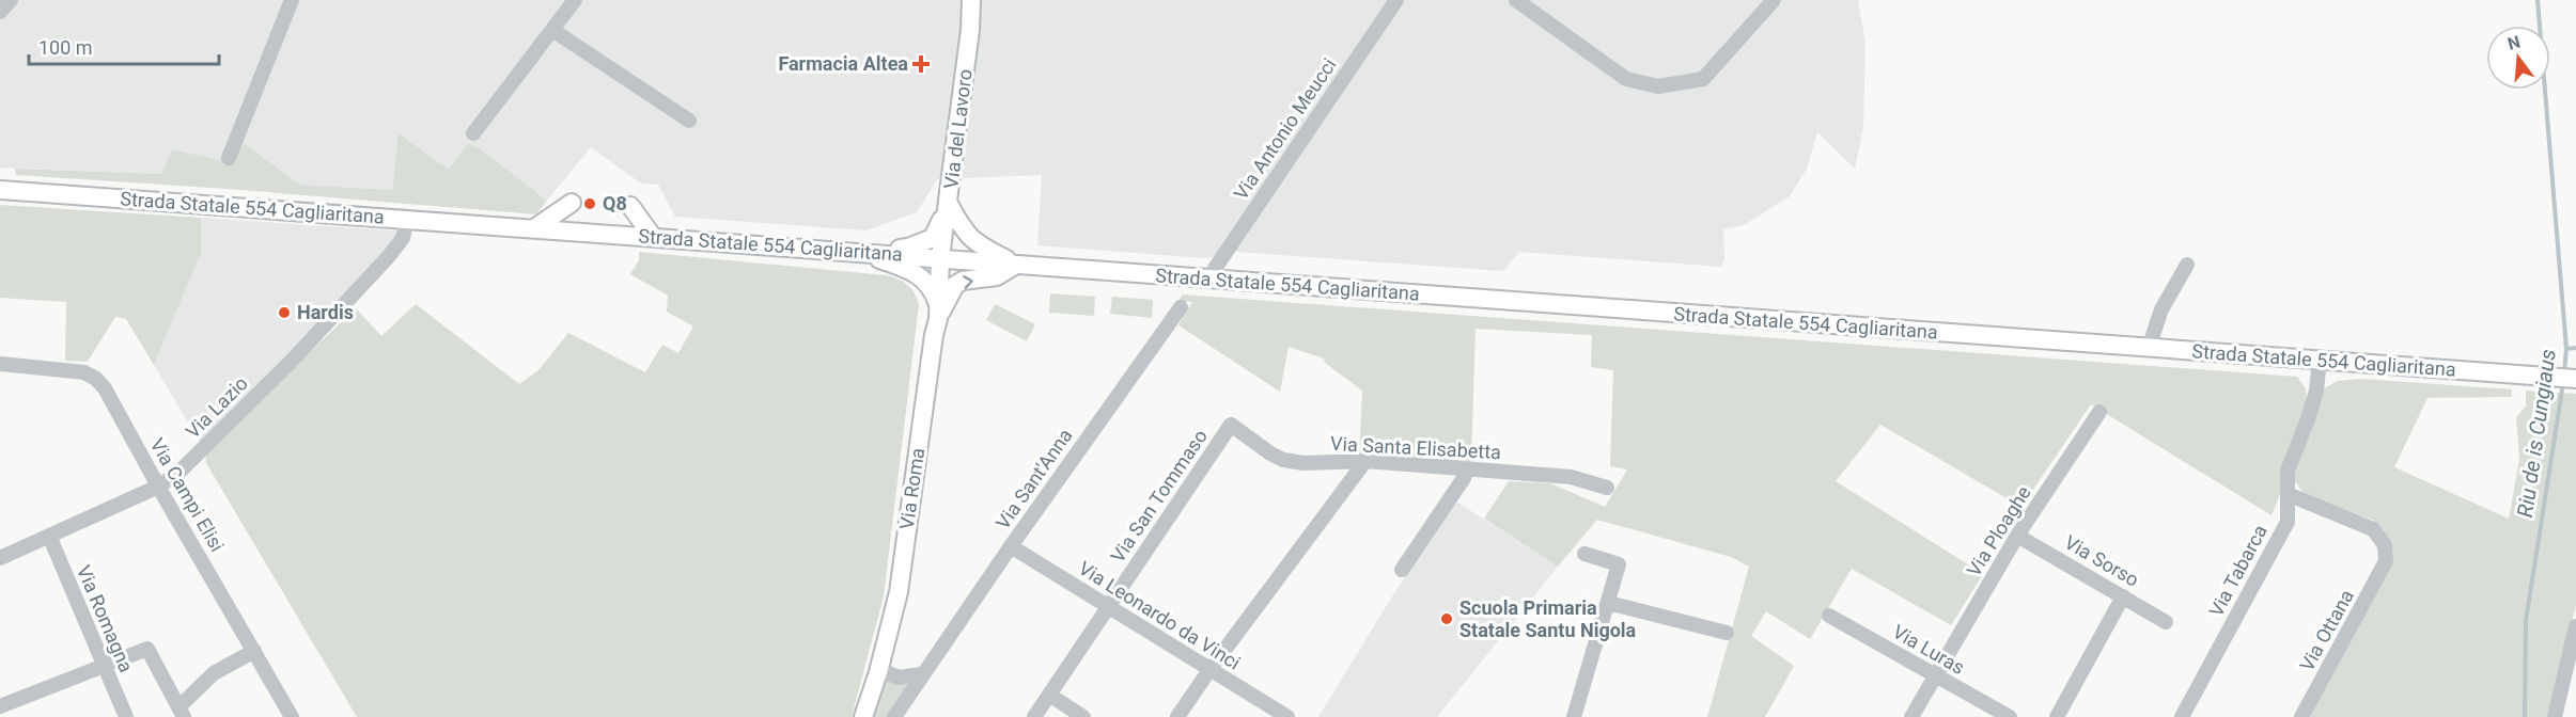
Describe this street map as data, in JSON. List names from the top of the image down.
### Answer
{
  "streets": {
    "main road": ["Via del Lavoro", "Strada Statale 554 Cagliaritana", "Via Roma"],
    "street": [
      "Via Antonio Meucci",
      "Via Lazio",
      "Via Santa Elisabetta",
      "Via Sant'Anna",
      "Via Campi Elisi",
      "Via San Tommaso",
      "Via Ploaghe",
      "Via Sorso",
      "Via Tabarca",
      "Via Leonardo da Vinci",
      "Via Romagna",
      "Via Ottana",
      "Via Luras"
    ]
  },
  "crossings": [
    ["Via del Lavoro", "Strada Statale 554 Cagliaritana"],
    ["Via del Lavoro", "Via Roma"],
    ["Via Antonio Meucci", "Strada Statale 554 Cagliaritana"],
    ["Strada Statale 554 Cagliaritana", "Via Lazio"],
    ["Strada Statale 554 Cagliaritana", "Via Roma"],
    ["Strada Statale 554 Cagliaritana", "Via Tabarca"],
    ["Via Lazio", "Via Campi Elisi"],
    ["Via Lazio", "Via Romagna"],
    ["Via Santa Elisabetta", "Via San Tommaso"],
    ["Via Sant'Anna", "Via Leonardo da Vinci"],
    ["Via San Tommaso", "Via Leonardo da Vinci"],
    ["Via Ploaghe", "Via Sorso"],
    ["Via Ploaghe", "Via Luras"],
    ["Via Tabarca", "Via Ottana"]
  ],
  "water": ["Riu de is Cungiaus"],
  "places": {
    "health": ["Farmacia Altea"],
    "other": ["Q8", "Hardis", "Scuola Primaria Statale Santu Nigola"]
  },
  "scale_bar": "100 m",
  "north": "top"
}
